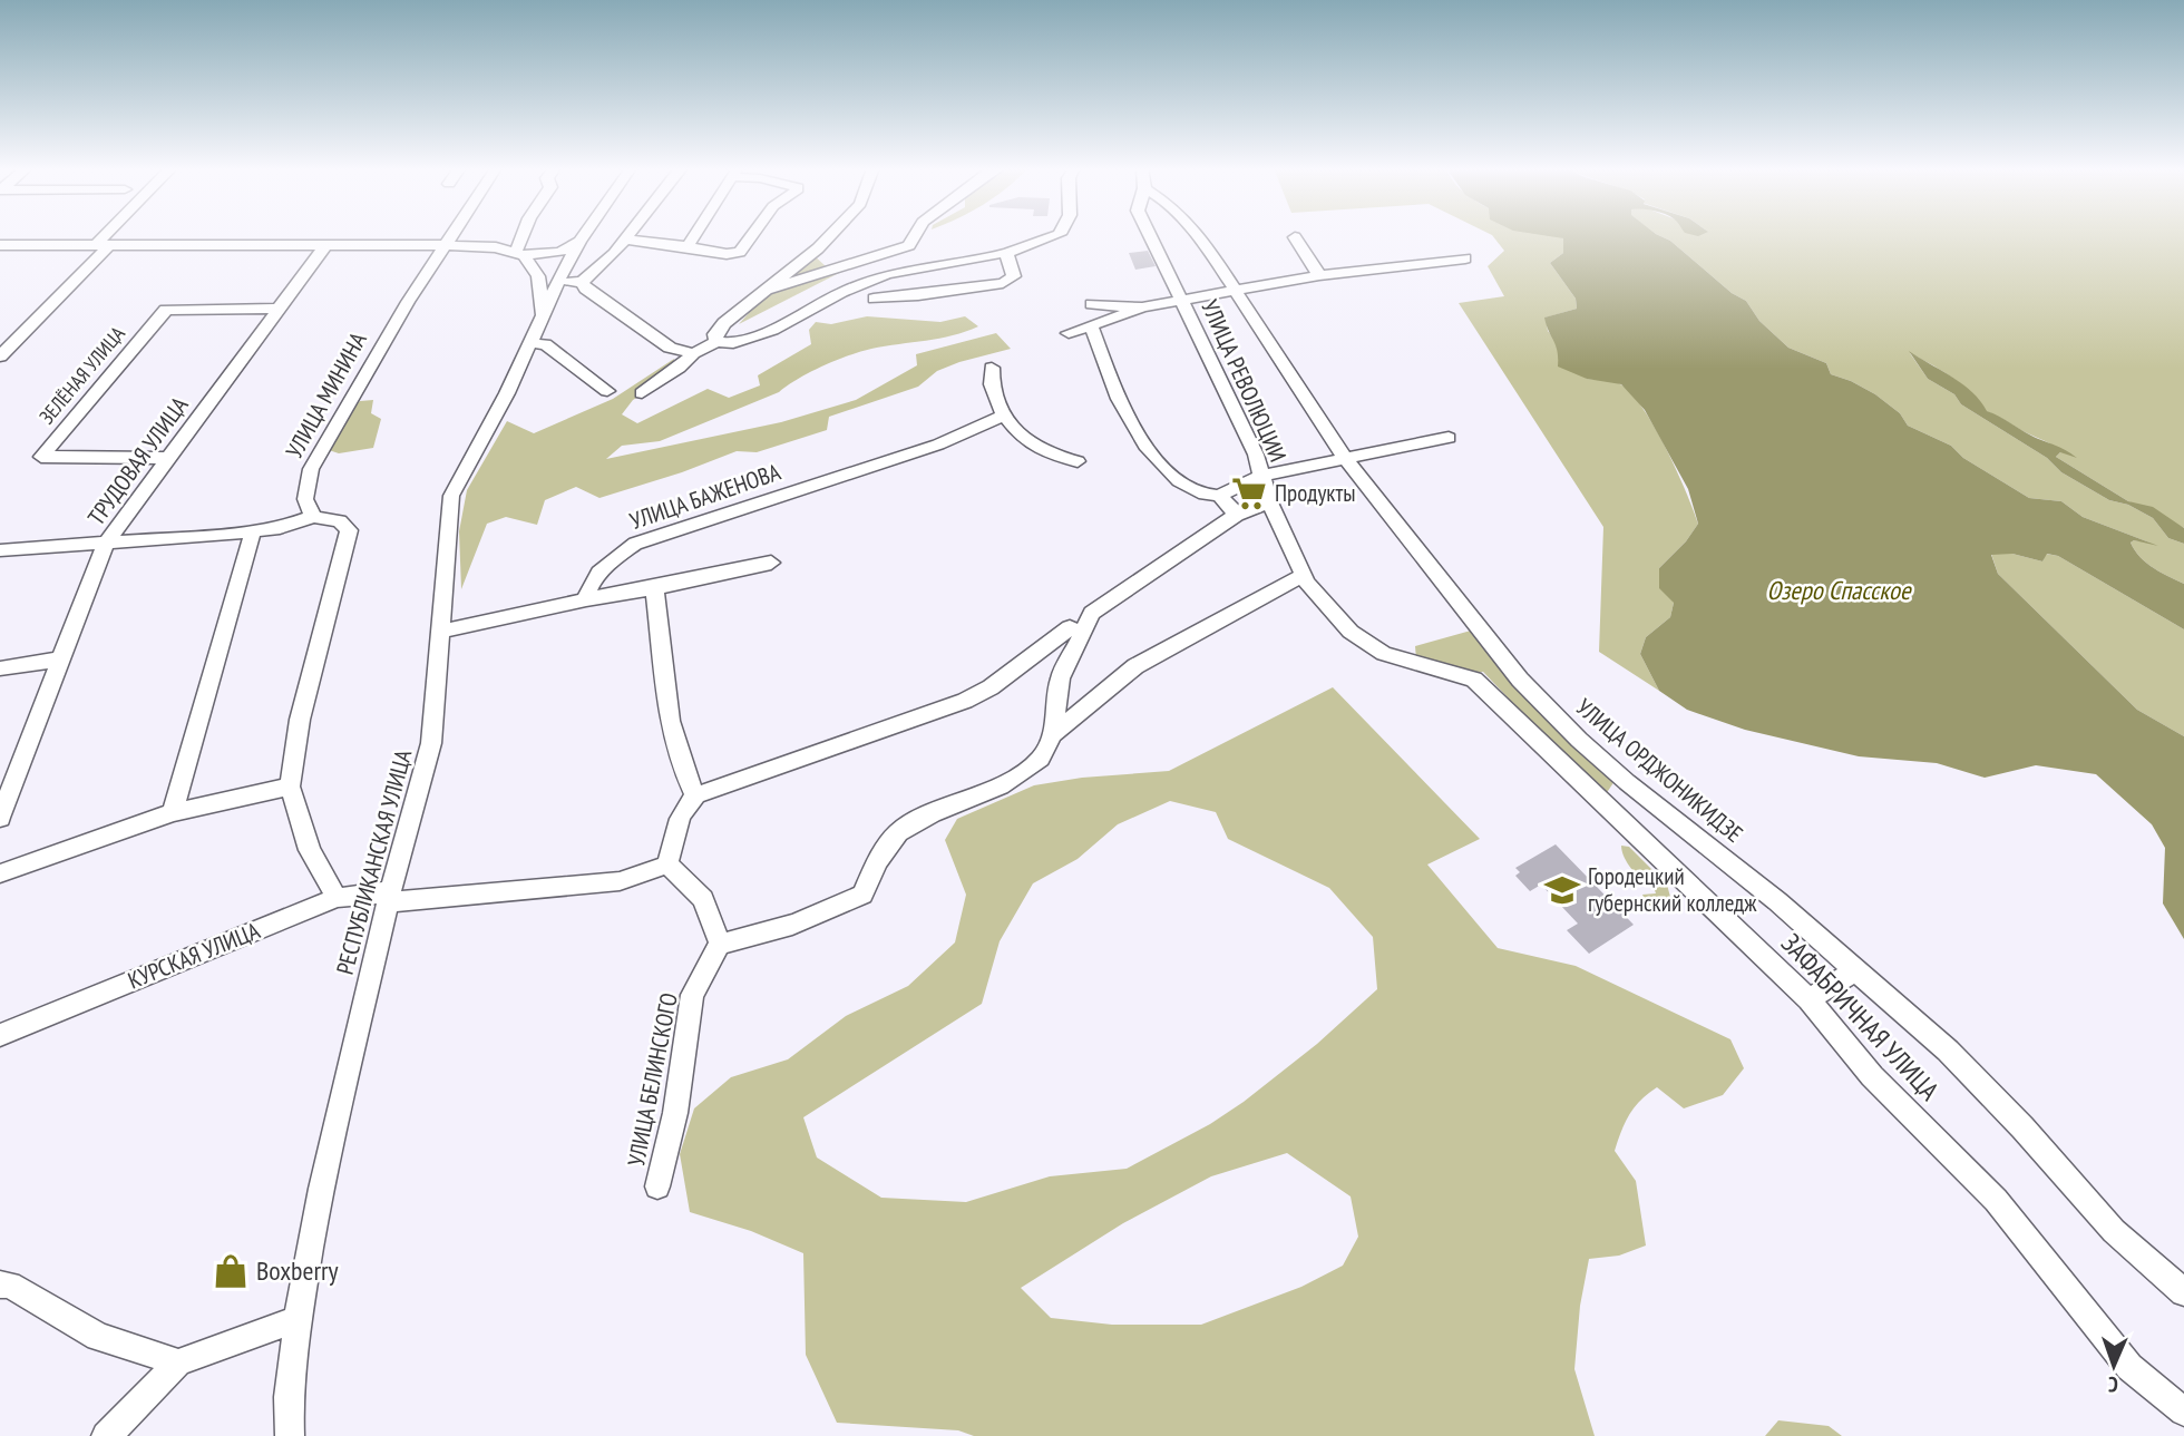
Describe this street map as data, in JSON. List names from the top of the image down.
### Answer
{
  "streets": {
    "street": [
      "ЗЕЛЁНАЯ УЛИЦА",
      "УЛИЦА РЕВОЛЮЦИИ",
      "УЛИЦА МИНИНА",
      "ТРУДОВАЯ УЛИЦА",
      "УЛИЦА БАЖЕНОВА",
      "УЛИЦА ОРДЖОНИКИДЗЕ",
      "РЕСПУБЛИКАНСКАЯ УЛИЦА",
      "КУРСКАЯ УЛИЦА",
      "ЗАФАБРИЧНАЯ УЛИЦА",
      "УЛИЦА БЕЛИНСКОГО"
    ]
  },
  "crossings": [
    ["ЗЕЛЁНАЯ УЛИЦА", "ТРУДОВАЯ УЛИЦА"],
    ["УЛИЦА РЕВОЛЮЦИИ", "ЗАФАБРИЧНАЯ УЛИЦА"],
    ["РЕСПУБЛИКАНСКАЯ УЛИЦА", "КУРСКАЯ УЛИЦА"]
  ],
  "water": ["Озеро Спасское"],
  "places": {
    "supermarket": ["Продукты"],
    "school or university": ["Городецкий губернский колледж"],
    "shop": ["Boxberry"]
  },
  "north": "bottom"
}
